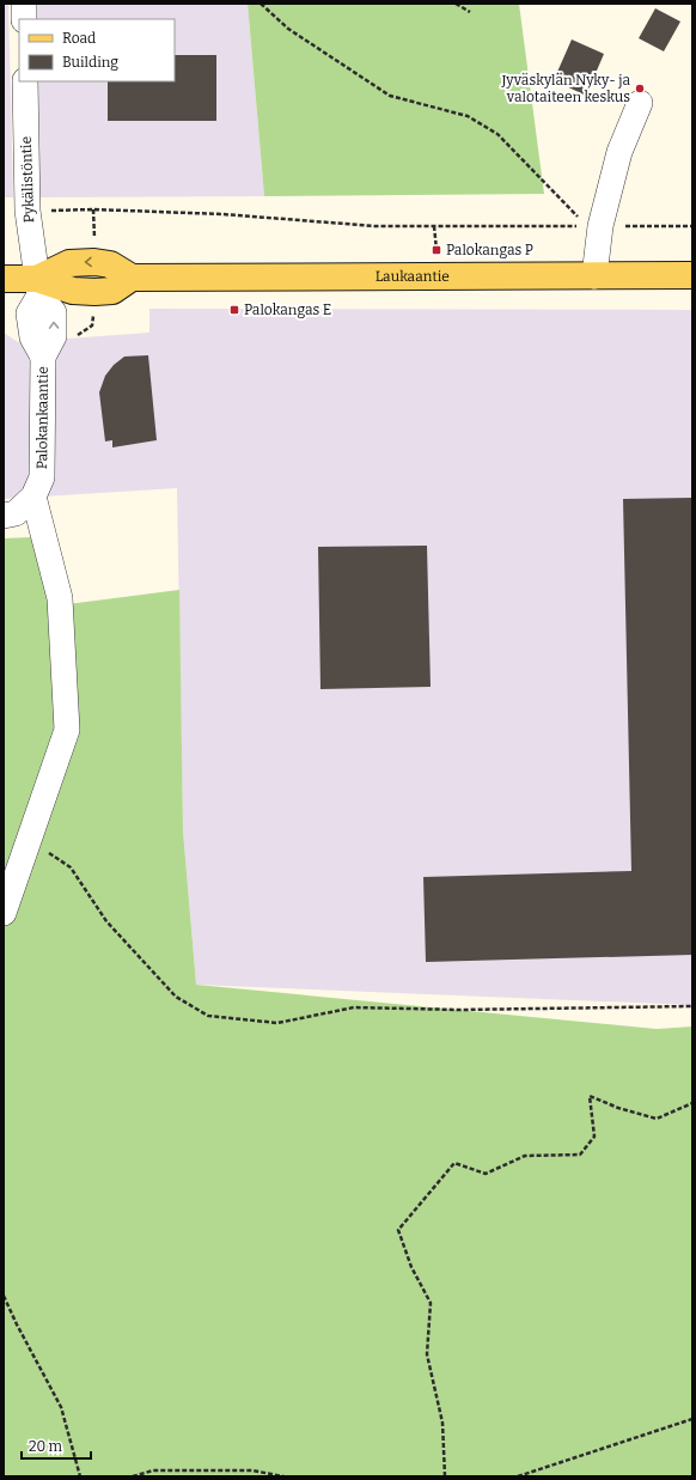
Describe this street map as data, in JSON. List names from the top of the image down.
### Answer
{
  "streets": {
    "main road": ["Laukaantie"],
    "street": ["Pykälistöntie", "Palokankaantie"]
  },
  "crossings": [
    ["Pykälistöntie", "Laukaantie"],
    ["Pykälistöntie", "Palokankaantie"],
    ["Laukaantie", "Palokankaantie"]
  ],
  "places": {
    "other": ["Jyväskylän Nyky- ja valotaiteen keskus"],
    "transit": ["Palokangas P", "Palokangas E"]
  },
  "legend": ["Road", "Building"],
  "scale_bar": "20 m"
}
